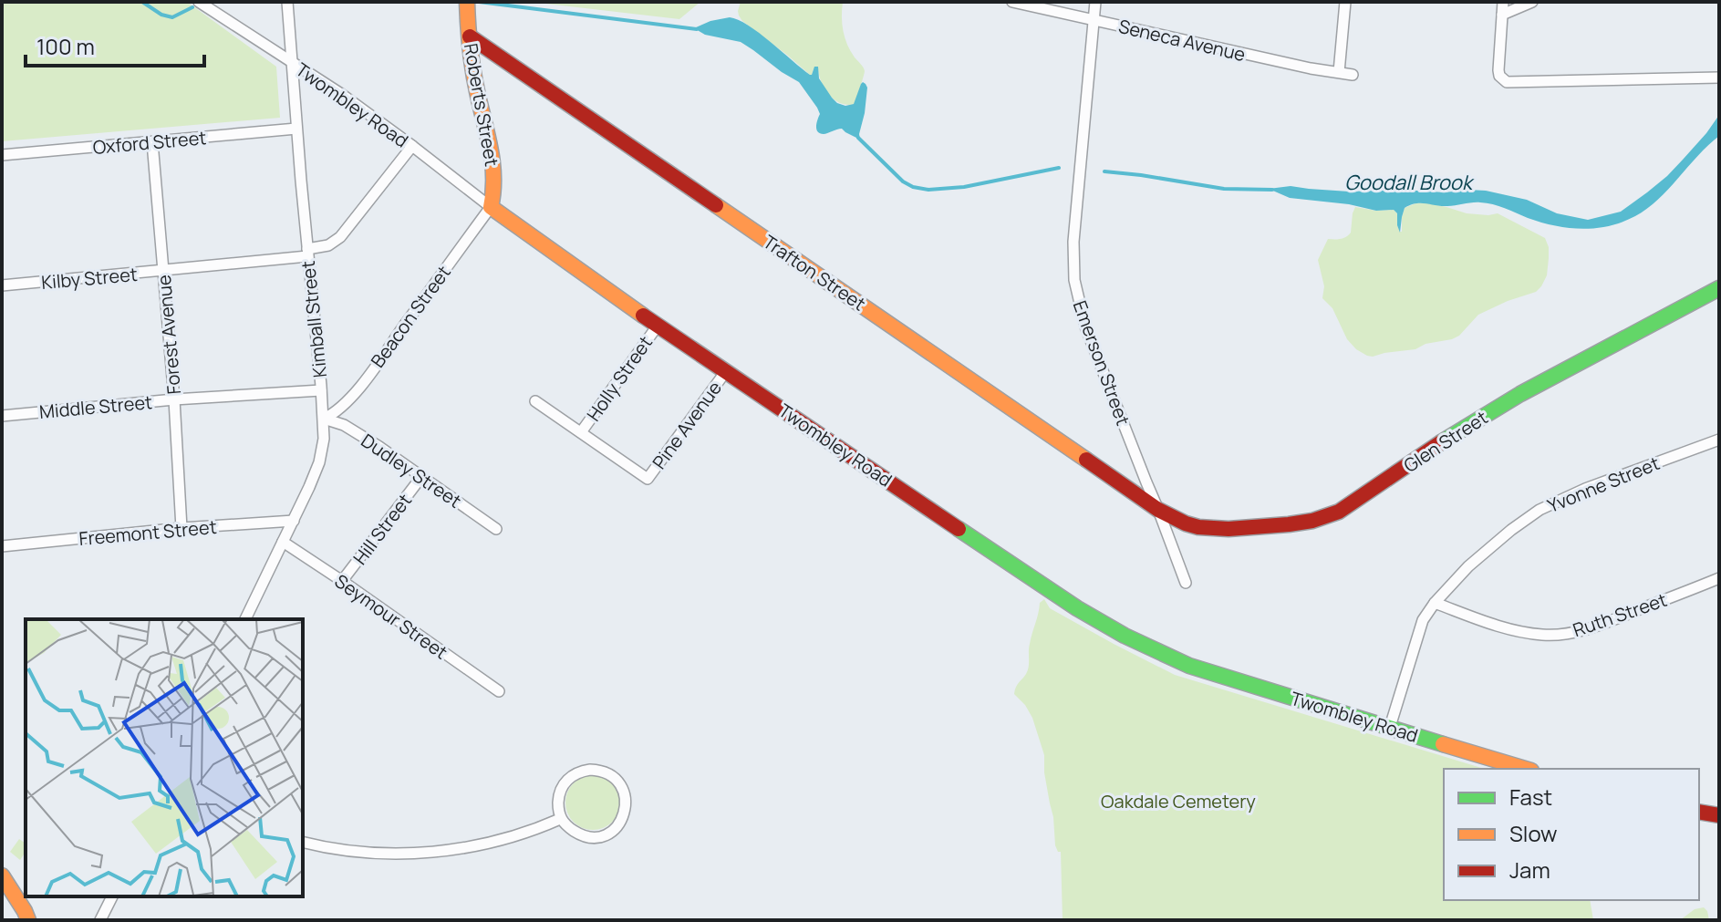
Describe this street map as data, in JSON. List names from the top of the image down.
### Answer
{
  "streets": {
    "main road": [
      "Twombley Road",
      "Roberts Street",
      "Trafton Street",
      "Glen Street"
    ],
    "street": [
      "Seneca Avenue",
      "Oxford Street",
      "Kilby Street",
      "Beacon Street",
      "Kimball Street",
      "Forest Avenue",
      "Emerson Street",
      "Holly Street",
      "Middle Street",
      "Pine Avenue",
      "Dudley Street",
      "Yvonne Street",
      "Hill Street",
      "Freemont Street",
      "Ruth Street",
      "Seymour Street"
    ]
  },
  "crossings": [
    ["Seneca Avenue", "Emerson Street"],
    ["Twombley Road", "Roberts Street"],
    ["Twombley Road", "Kilby Street"],
    ["Twombley Road", "Beacon Street"],
    ["Twombley Road", "Kimball Street"],
    ["Twombley Road", "Holly Street"],
    ["Twombley Road", "Pine Avenue"],
    ["Twombley Road", "Yvonne Street"],
    ["Roberts Street", "Trafton Street"],
    ["Roberts Street", "Beacon Street"],
    ["Oxford Street", "Kimball Street"],
    ["Oxford Street", "Forest Avenue"],
    ["Trafton Street", "Emerson Street"],
    ["Trafton Street", "Glen Street"],
    ["Kilby Street", "Kimball Street"],
    ["Kilby Street", "Forest Avenue"],
    ["Beacon Street", "Kimball Street"],
    ["Beacon Street", "Dudley Street"],
    ["Kimball Street", "Middle Street"],
    ["Kimball Street", "Dudley Street"],
    ["Kimball Street", "Freemont Street"],
    ["Kimball Street", "Seymour Street"],
    ["Forest Avenue", "Middle Street"],
    ["Forest Avenue", "Freemont Street"],
    ["Emerson Street", "Glen Street"],
    ["Holly Street", "Pine Avenue"],
    ["Dudley Street", "Hill Street"],
    ["Yvonne Street", "Ruth Street"],
    ["Hill Street", "Seymour Street"]
  ],
  "water": ["Goodall Brook"],
  "parks": ["Oakdale Cemetery"],
  "legend": ["Fast", "Slow", "Jam"],
  "scale_bar": "100 m"
}
